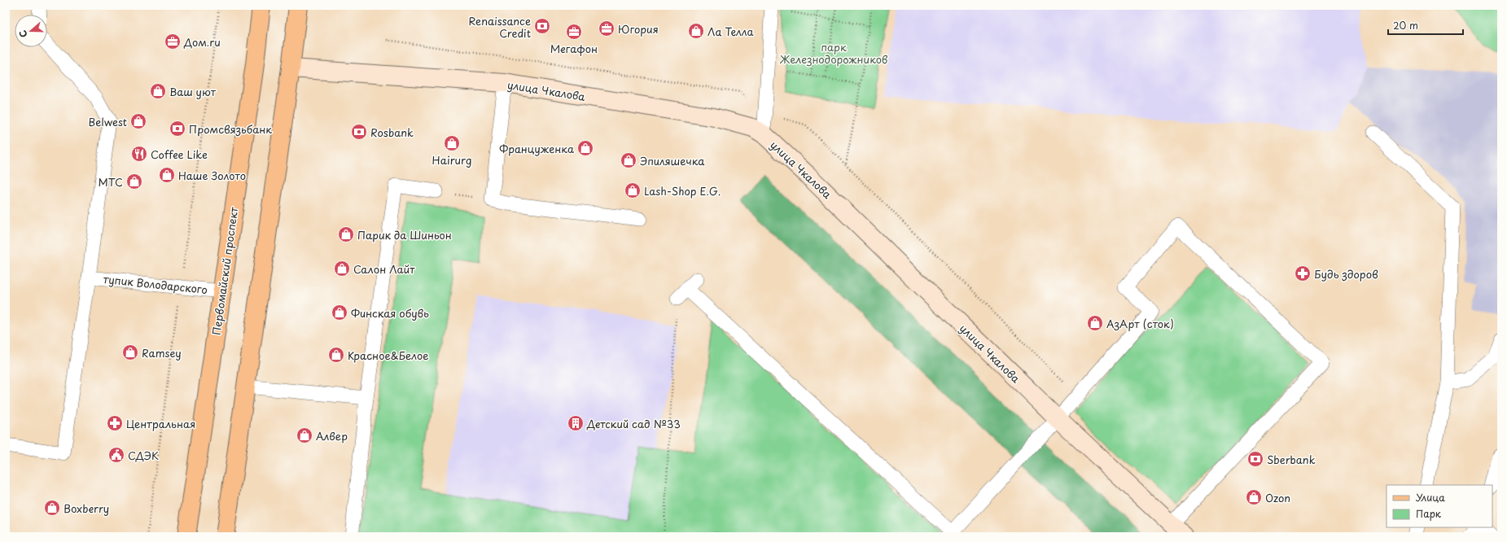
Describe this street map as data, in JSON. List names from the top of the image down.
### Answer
{
  "streets": {
    "main road": ["Первомайский проспект"],
    "street": ["улица Чкалова"],
    "lane": ["тупик Володарского"]
  },
  "crossings": [
    ["Первомайский проспект", "тупик Володарского"]
  ],
  "parks": ["парк Железнодорожников"],
  "places": {
    "bank": [
      "Renaissance Credit",
      "Промсвязьбанк",
      "Rosbank",
      "Sberbank"
    ],
    "office": ["Югория", "Мегафон", "Дом.ru"],
    "shop": [
      "Ла Телла",
      "Ваш уют",
      "Belwest",
      "Hairurg",
      "Француженка",
      "Эпиляшечка",
      "Наше Золото",
      "МТС",
      "Lash-Shop E.G.",
      "Парик да Шиньон",
      "Салон Лайт",
      "Финская обувь",
      "АзАрт (сток)",
      "Ramsey",
      "Красное&Белое",
      "Алвер",
      "Ozon",
      "Boxberry"
    ],
    "restaurant": ["Coffee Like"],
    "pharmacy": ["Будь здоров", "Центральная"],
    "building": ["Детский сад №33"],
    "public building": ["СДЭК"]
  },
  "legend": ["Улица", "Парк"],
  "scale_bar": "20 m",
  "north": "left"
}
